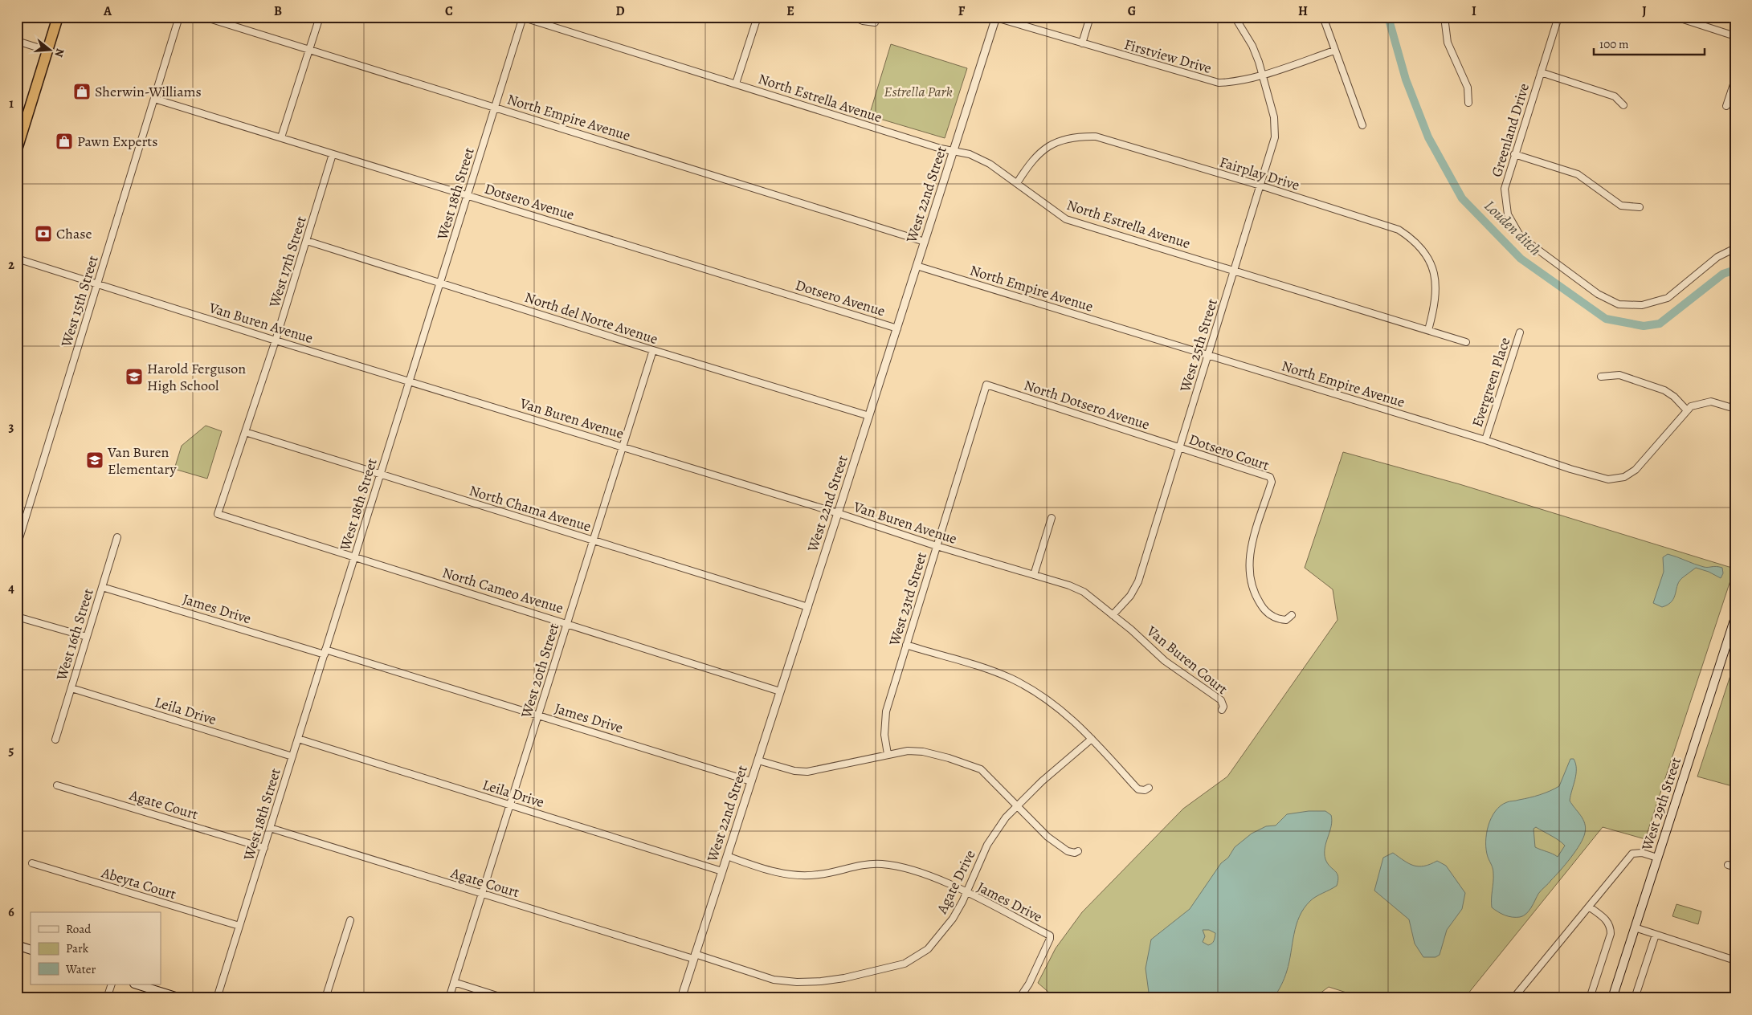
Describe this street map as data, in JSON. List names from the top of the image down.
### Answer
{
  "streets": {
    "main road": ["West 29th Street"],
    "street": [
      "Firstview Drive",
      "North Estrella Avenue",
      "North Empire Avenue",
      "Greenland Drive",
      "Fairplay Drive",
      "West 18th Street",
      "West 22nd Street",
      "Dotsero Avenue",
      "West 17th Street",
      "West 15th Street",
      "North del Norte Avenue",
      "Van Buren Avenue",
      "West 25th Street",
      "Evergreen Place",
      "North Dotsero Avenue",
      "Dotsero Court",
      "North Chama Avenue",
      "North Cameo Avenue",
      "West 23rd Street",
      "James Drive",
      "West 16th Street",
      "Van Buren Court",
      "West 20th Street",
      "Leila Drive",
      "Agate Court",
      "Agate Drive",
      "Abeyta Court"
    ]
  },
  "crossings": [
    ["Firstview Drive", "West 22nd Street"],
    ["Firstview Drive", "West 25th Street"],
    ["North Estrella Avenue", "Fairplay Drive"],
    ["North Estrella Avenue", "West 18th Street"],
    ["North Estrella Avenue", "West 22nd Street"],
    ["North Estrella Avenue", "West 25th Street"],
    ["North Empire Avenue", "West 18th Street"],
    ["North Empire Avenue", "West 22nd Street"],
    ["North Empire Avenue", "West 25th Street"],
    ["North Empire Avenue", "Evergreen Place"],
    ["Fairplay Drive", "West 25th Street"],
    ["West 18th Street", "Dotsero Avenue"],
    ["West 18th Street", "North del Norte Avenue"],
    ["West 18th Street", "Van Buren Avenue"],
    ["West 18th Street", "North Chama Avenue"],
    ["West 18th Street", "North Cameo Avenue"],
    ["West 18th Street", "James Drive"],
    ["West 18th Street", "Leila Drive"],
    ["West 18th Street", "Agate Court"],
    ["West 18th Street", "Abeyta Court"],
    ["West 22nd Street", "Dotsero Avenue"],
    ["West 22nd Street", "North del Norte Avenue"],
    ["West 22nd Street", "Van Buren Avenue"],
    ["West 22nd Street", "North Chama Avenue"],
    ["West 22nd Street", "North Cameo Avenue"],
    ["West 22nd Street", "James Drive"],
    ["West 22nd Street", "Leila Drive"],
    ["West 22nd Street", "Agate Court"],
    ["West 22nd Street", "Agate Drive"],
    ["Dotsero Avenue", "West 17th Street"],
    ["Dotsero Avenue", "West 15th Street"],
    ["West 17th Street", "North del Norte Avenue"],
    ["West 17th Street", "Van Buren Avenue"],
    ["West 17th Street", "North Chama Avenue"],
    ["West 17th Street", "North Cameo Avenue"],
    ["West 15th Street", "Van Buren Avenue"],
    ["North del Norte Avenue", "West 20th Street"],
    ["Van Buren Avenue", "West 25th Street"],
    ["Van Buren Avenue", "West 23rd Street"],
    ["Van Buren Avenue", "Van Buren Court"],
    ["Van Buren Avenue", "West 20th Street"],
    ["West 25th Street", "North Dotsero Avenue"],
    ["West 25th Street", "Dotsero Court"],
    ["West 25th Street", "Van Buren Court"],
    ["North Dotsero Avenue", "Dotsero Court"],
    ["North Dotsero Avenue", "West 23rd Street"],
    ["North Chama Avenue", "West 20th Street"],
    ["North Cameo Avenue", "West 20th Street"],
    ["James Drive", "West 16th Street"],
    ["James Drive", "West 20th Street"],
    ["James Drive", "Agate Drive"],
    ["West 16th Street", "Leila Drive"],
    ["West 20th Street", "Leila Drive"],
    ["West 20th Street", "Agate Court"],
    ["Agate Court", "Agate Drive"]
  ],
  "water": ["Louden ditch"],
  "parks": ["Estrella Park"],
  "places": {
    "shop": ["Sherwin-Williams", "Pawn Experts"],
    "bank": ["Chase"],
    "school or university": ["Harold Ferguson High School", "Van Buren Elementary"]
  },
  "legend": ["Road", "Park", "Water"],
  "scale_bar": "100 m",
  "north": "right",
  "grid": {
    "columns": [
      "A",
      "B",
      "C",
      "D",
      "E",
      "F",
      "G",
      "H",
      "I",
      "J"
    ],
    "rows": [
      "1",
      "2",
      "3",
      "4",
      "5",
      "6"
    ]
  }
}
